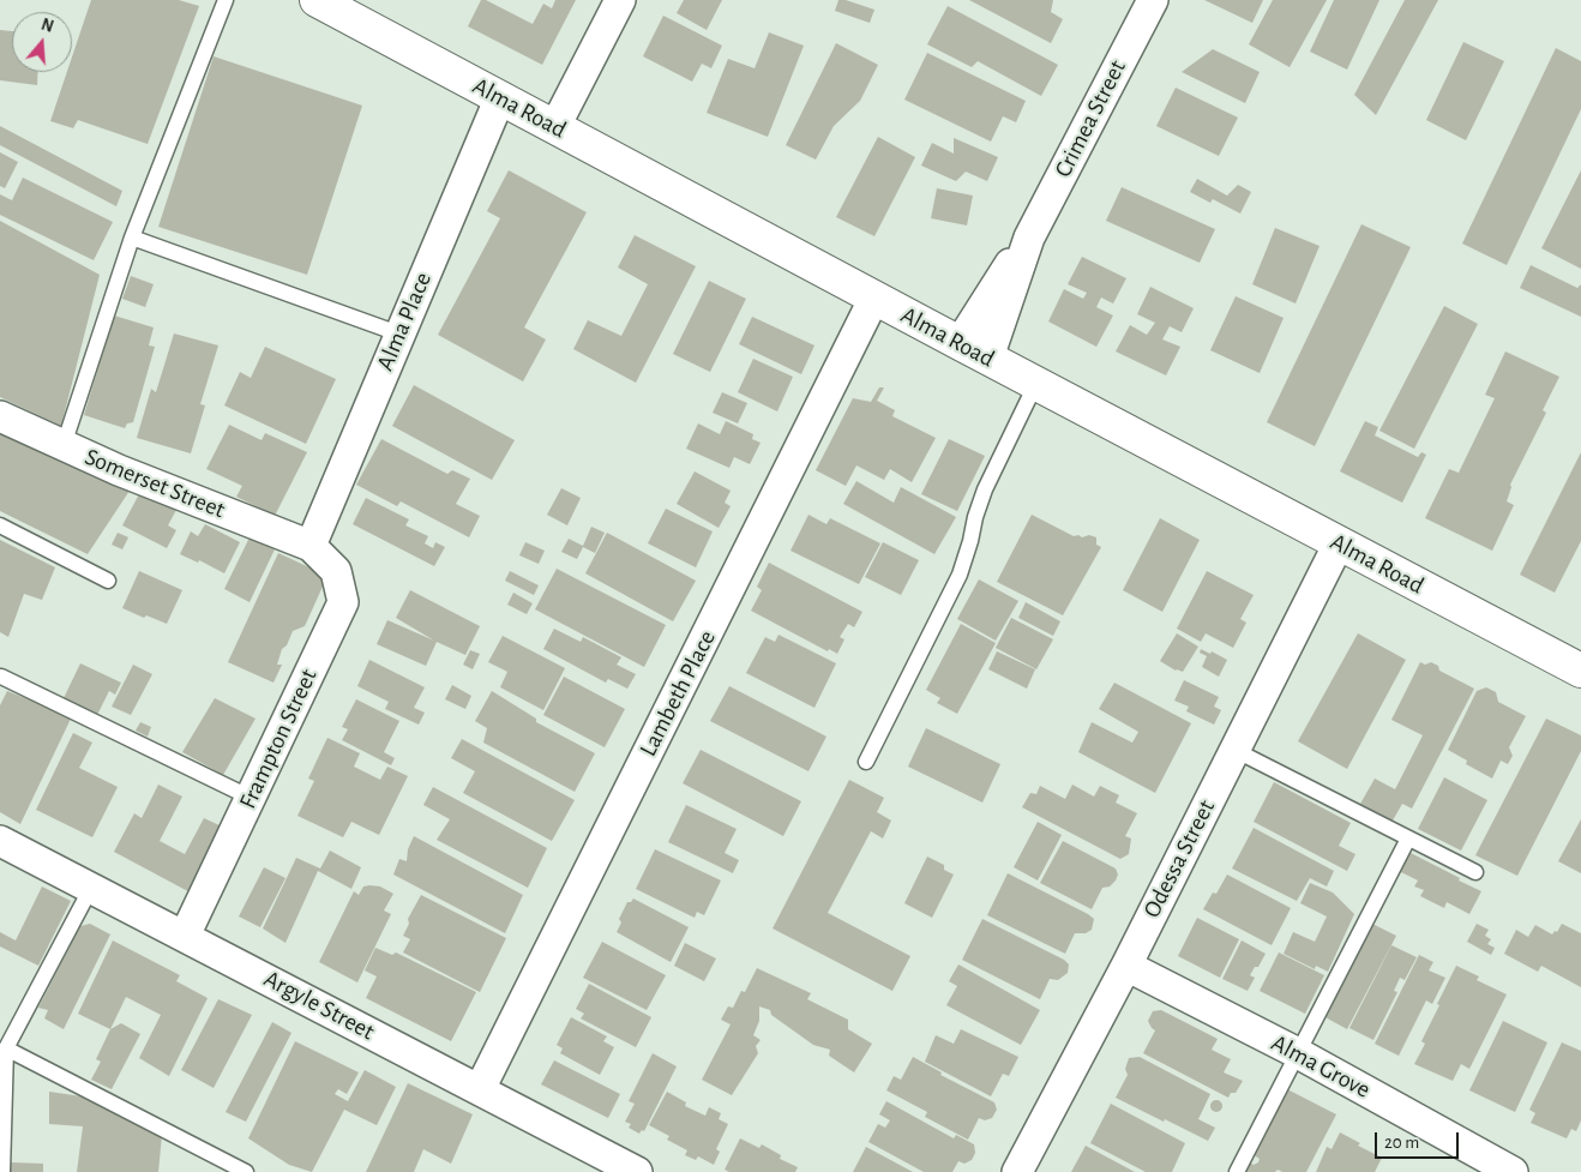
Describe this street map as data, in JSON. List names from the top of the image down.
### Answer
{
  "streets": {
    "street": [
      "Alma Road",
      "Crimea Street",
      "Alma Place",
      "Somerset Street",
      "Lambeth Place",
      "Frampton Street",
      "Odessa Street",
      "Argyle Street",
      "Alma Grove"
    ]
  },
  "crossings": [
    ["Alma Road", "Crimea Street"],
    ["Alma Road", "Alma Place"],
    ["Alma Road", "Lambeth Place"],
    ["Alma Road", "Odessa Street"],
    ["Alma Place", "Somerset Street"],
    ["Alma Place", "Frampton Street"],
    ["Somerset Street", "Frampton Street"],
    ["Lambeth Place", "Argyle Street"],
    ["Frampton Street", "Argyle Street"],
    ["Odessa Street", "Alma Grove"]
  ],
  "scale_bar": "20 m",
  "north": "top"
}
